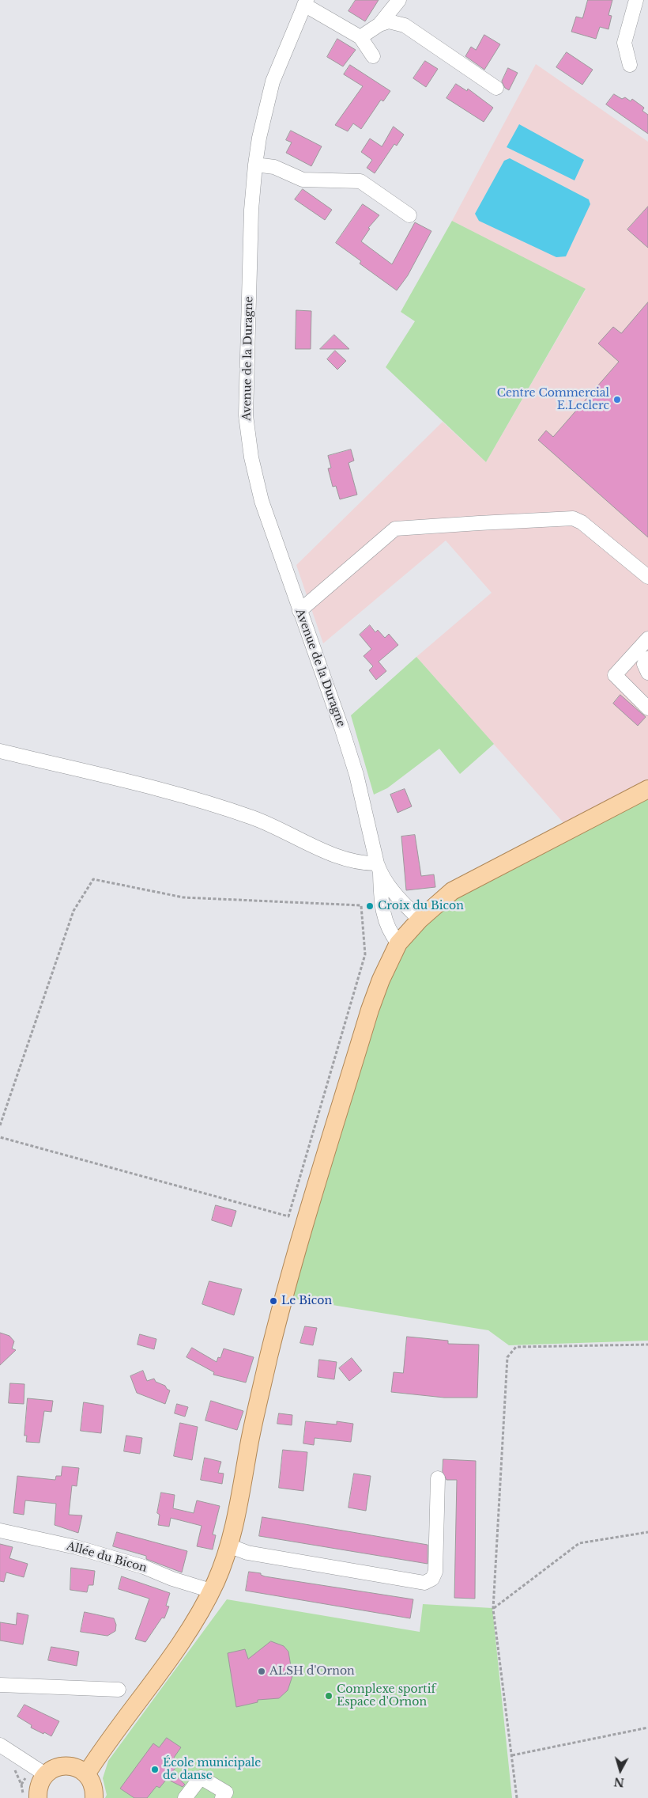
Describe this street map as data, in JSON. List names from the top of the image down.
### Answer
{
  "streets": {
    "street": ["Avenue de la Duragne", "Allée du Bicon"]
  },
  "places": [
    "Centre Commercial E.Leclerc",
    "Croix du Bicon",
    "Le Bicon",
    "ALSH d'Ornon",
    "Complexe sportif Espace d'Ornon",
    "École municipale de danse"
  ],
  "north": "bottom"
}
